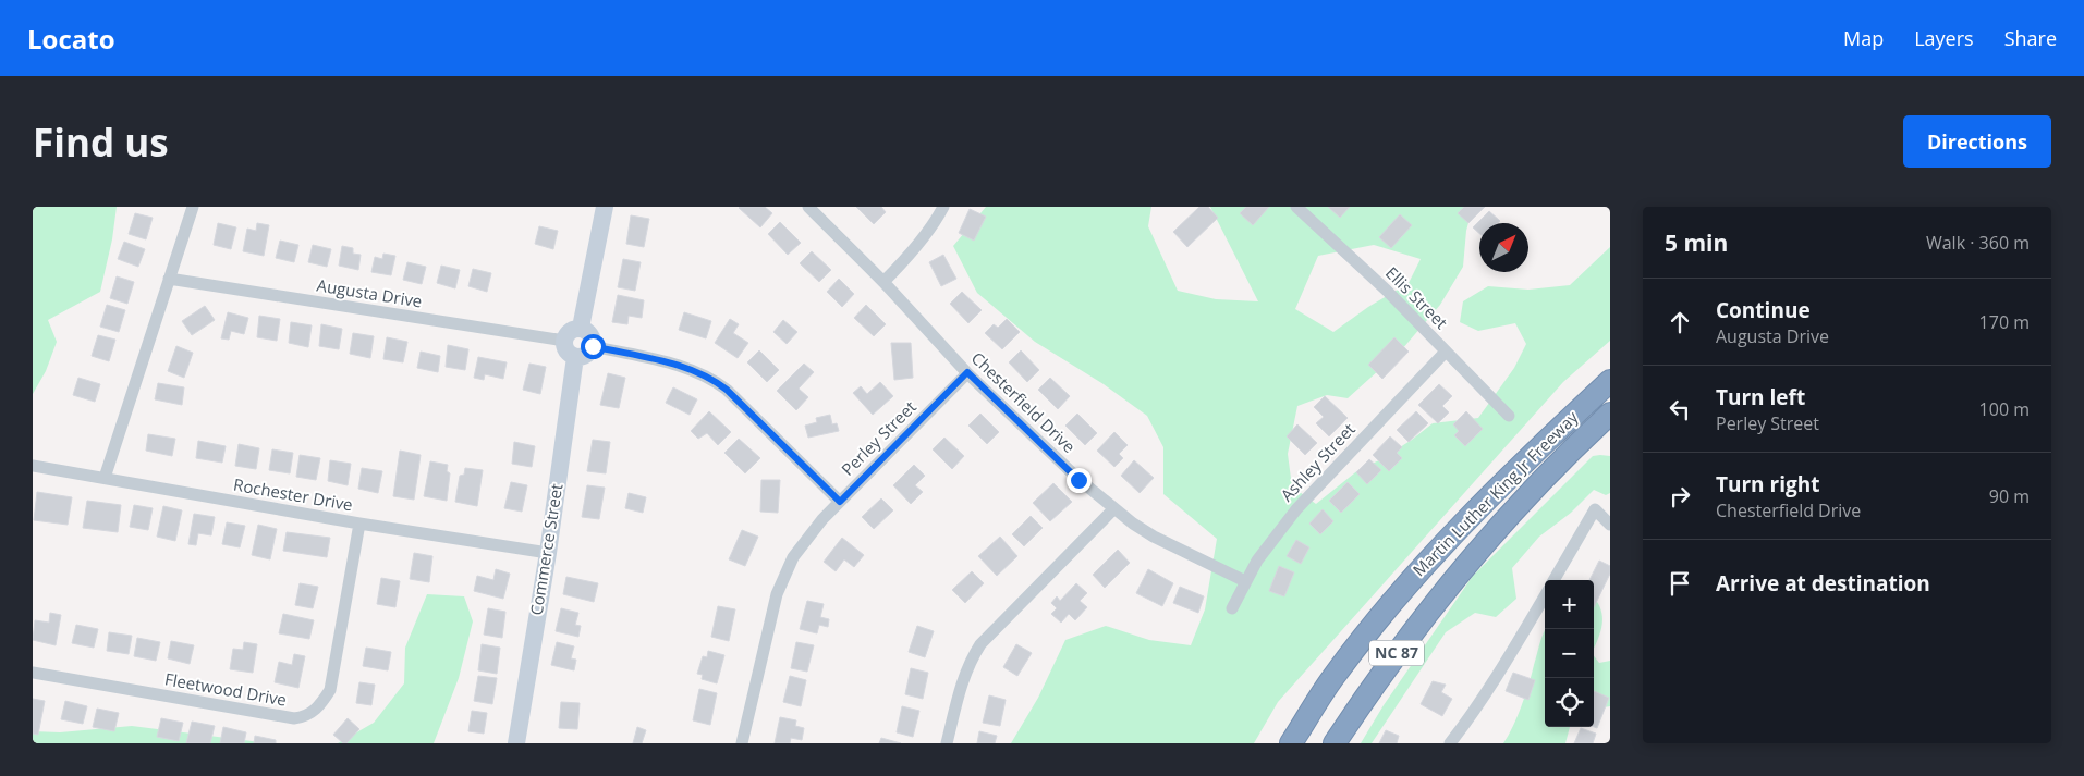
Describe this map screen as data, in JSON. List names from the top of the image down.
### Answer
{
  "streets": {
    "highway": ["Martin Luther King Jr Freeway", "NC 87"],
    "street": [
      "Augusta Drive",
      "Ellis Street",
      "Chesterfield Drive",
      "Perley Street",
      "Ashley Street",
      "Rochester Drive",
      "Commerce Street",
      "Fleetwood Drive"
    ]
  },
  "crossings": [
    ["Augusta Drive", "Commerce Street"],
    ["Ellis Street", "Ashley Street"],
    ["Chesterfield Drive", "Perley Street"],
    ["Chesterfield Drive", "Ashley Street"],
    ["Rochester Drive", "Commerce Street"],
    ["Rochester Drive", "Fleetwood Drive"]
  ],
  "north": "top right",
  "page": {
    "header": "Locato",
    "nav": ["Map", "Layers", "Share"],
    "buttons": "Directions",
    "title": "Find us",
    "heading": ["5 min", "Walk · 360 m"],
    "list": [
      ["Continue", "Augusta Drive", "170 m"],
      ["Turn left", "Perley Street", "100 m"],
      ["Turn right", "Chesterfield Drive", "90 m"],
      "Arrive at destination"
    ],
    "map_buttons": ["+", "−"]
  }
}
